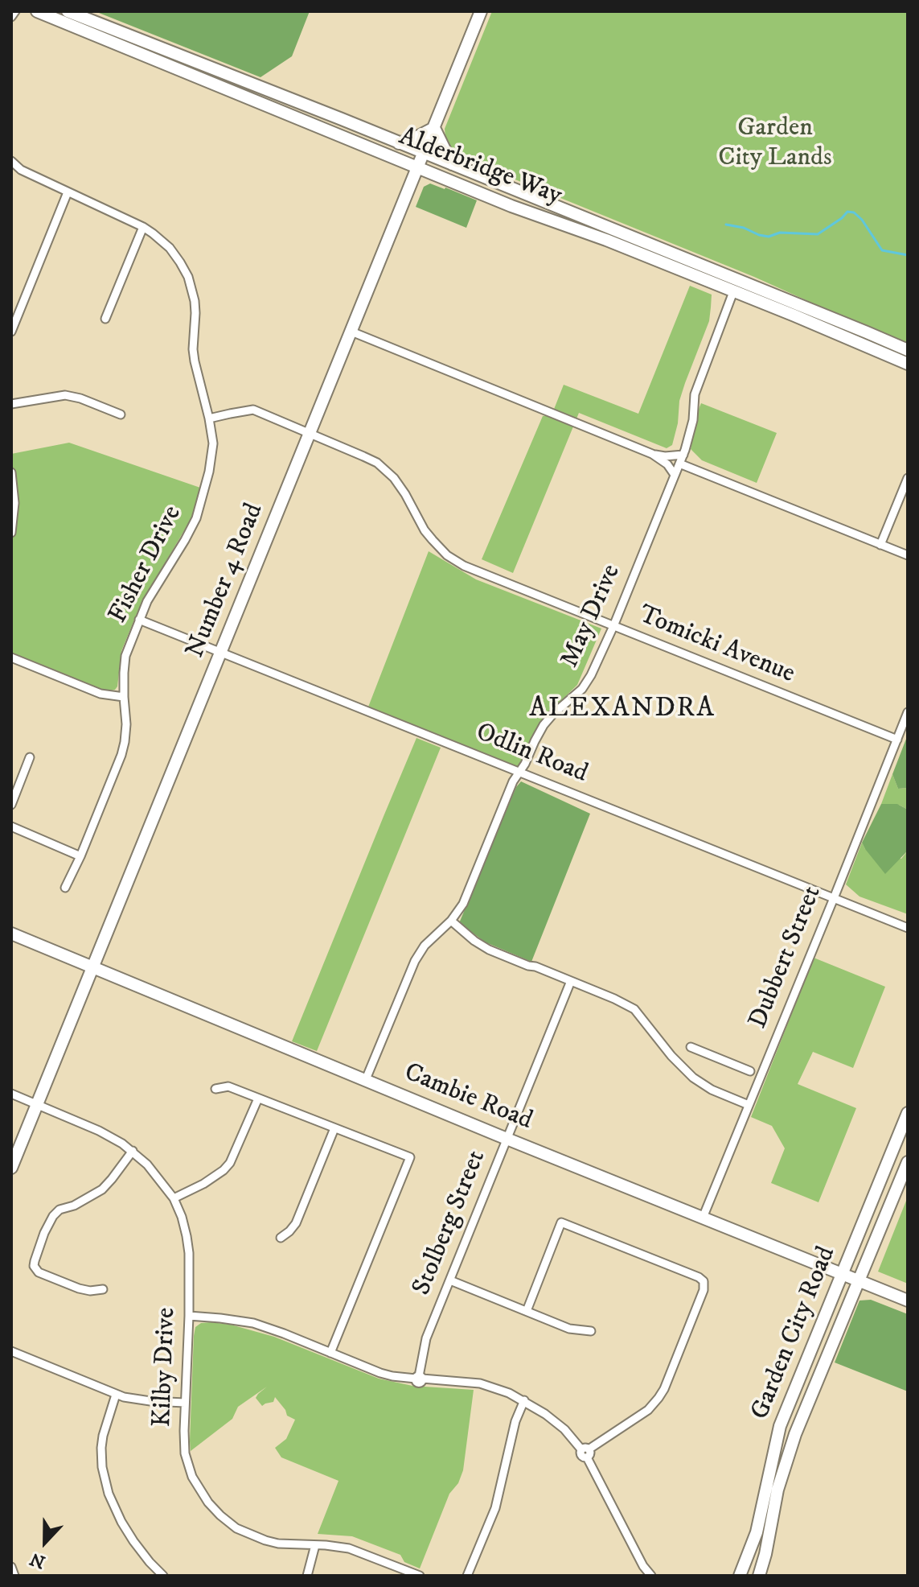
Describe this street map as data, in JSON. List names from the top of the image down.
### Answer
{
  "streets": {
    "main road": [
      "Alderbridge Way",
      "Number 4 Road",
      "Cambie Road",
      "Garden City Road"
    ],
    "street": [
      "Fisher Drive",
      "May Drive",
      "Tomicki Avenue",
      "Odlin Road",
      "Dubbert Street",
      "Stolberg Street",
      "Kilby Drive"
    ]
  },
  "crossings": [
    ["Alderbridge Way", "Number 4 Road"],
    ["Alderbridge Way", "May Drive"],
    ["Fisher Drive", "Tomicki Avenue"],
    ["Fisher Drive", "Odlin Road"],
    ["Number 4 Road", "Tomicki Avenue"],
    ["Number 4 Road", "Odlin Road"],
    ["Number 4 Road", "Cambie Road"],
    ["Number 4 Road", "Kilby Drive"],
    ["May Drive", "Tomicki Avenue"],
    ["May Drive", "Odlin Road"],
    ["May Drive", "Cambie Road"],
    ["Tomicki Avenue", "Dubbert Street"],
    ["Odlin Road", "Dubbert Street"],
    ["Dubbert Street", "Cambie Road"],
    ["Cambie Road", "Stolberg Street"],
    ["Cambie Road", "Garden City Road"]
  ],
  "districts": ["ALEXANDRA"],
  "parks": ["Garden City Lands"],
  "north": "bottom"
}
